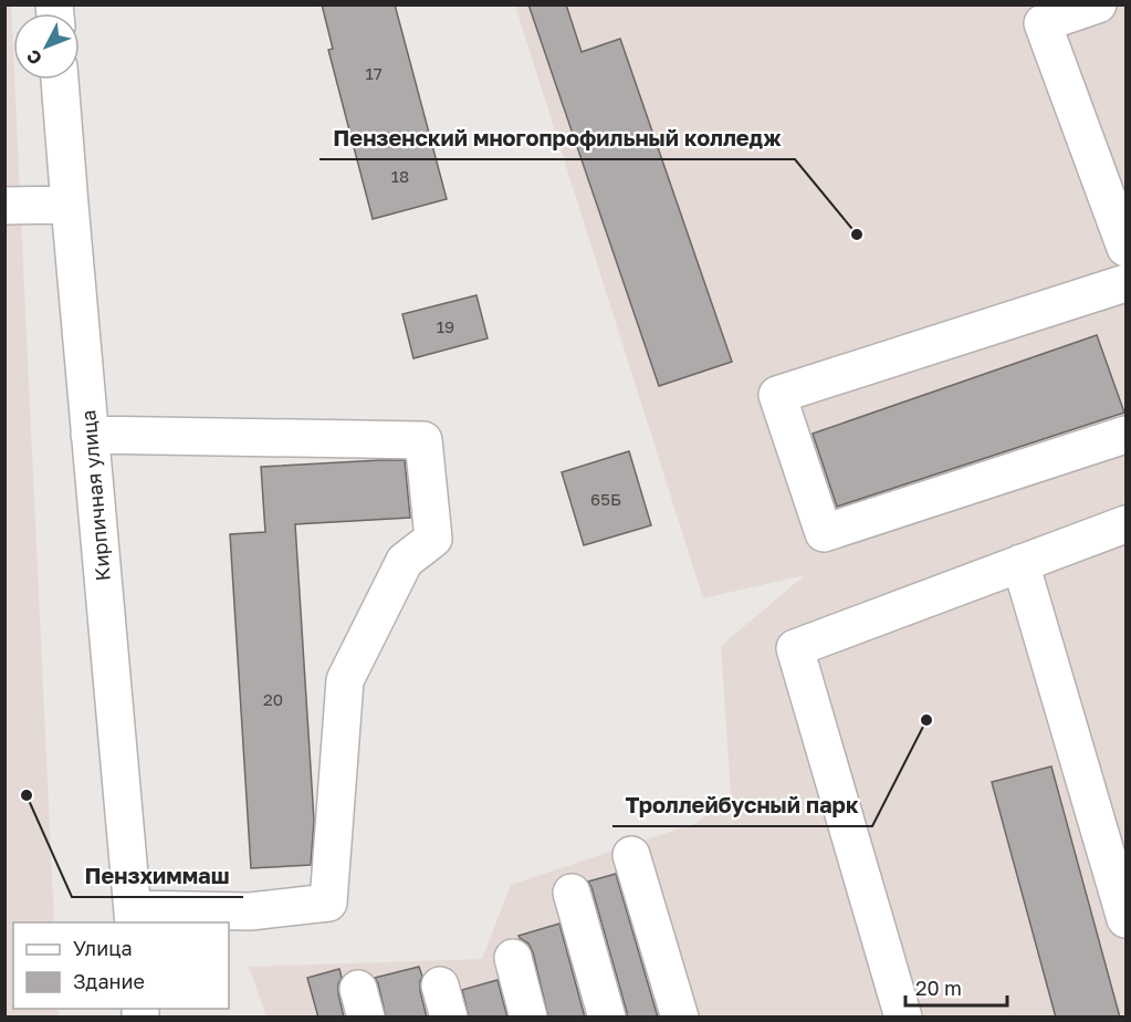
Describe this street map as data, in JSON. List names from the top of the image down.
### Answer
{
  "streets": {
    "street": ["Кирпичная улица"]
  },
  "places": ["Пензенский многопрофильный колледж", "Троллейбусный парк", "Пензхиммаш"],
  "house_numbers": [
    "17",
    "18",
    "19",
    "65Б",
    "20"
  ],
  "legend": ["Улица", "Здание"],
  "scale_bar": "20 m",
  "north": "bottom left"
}
